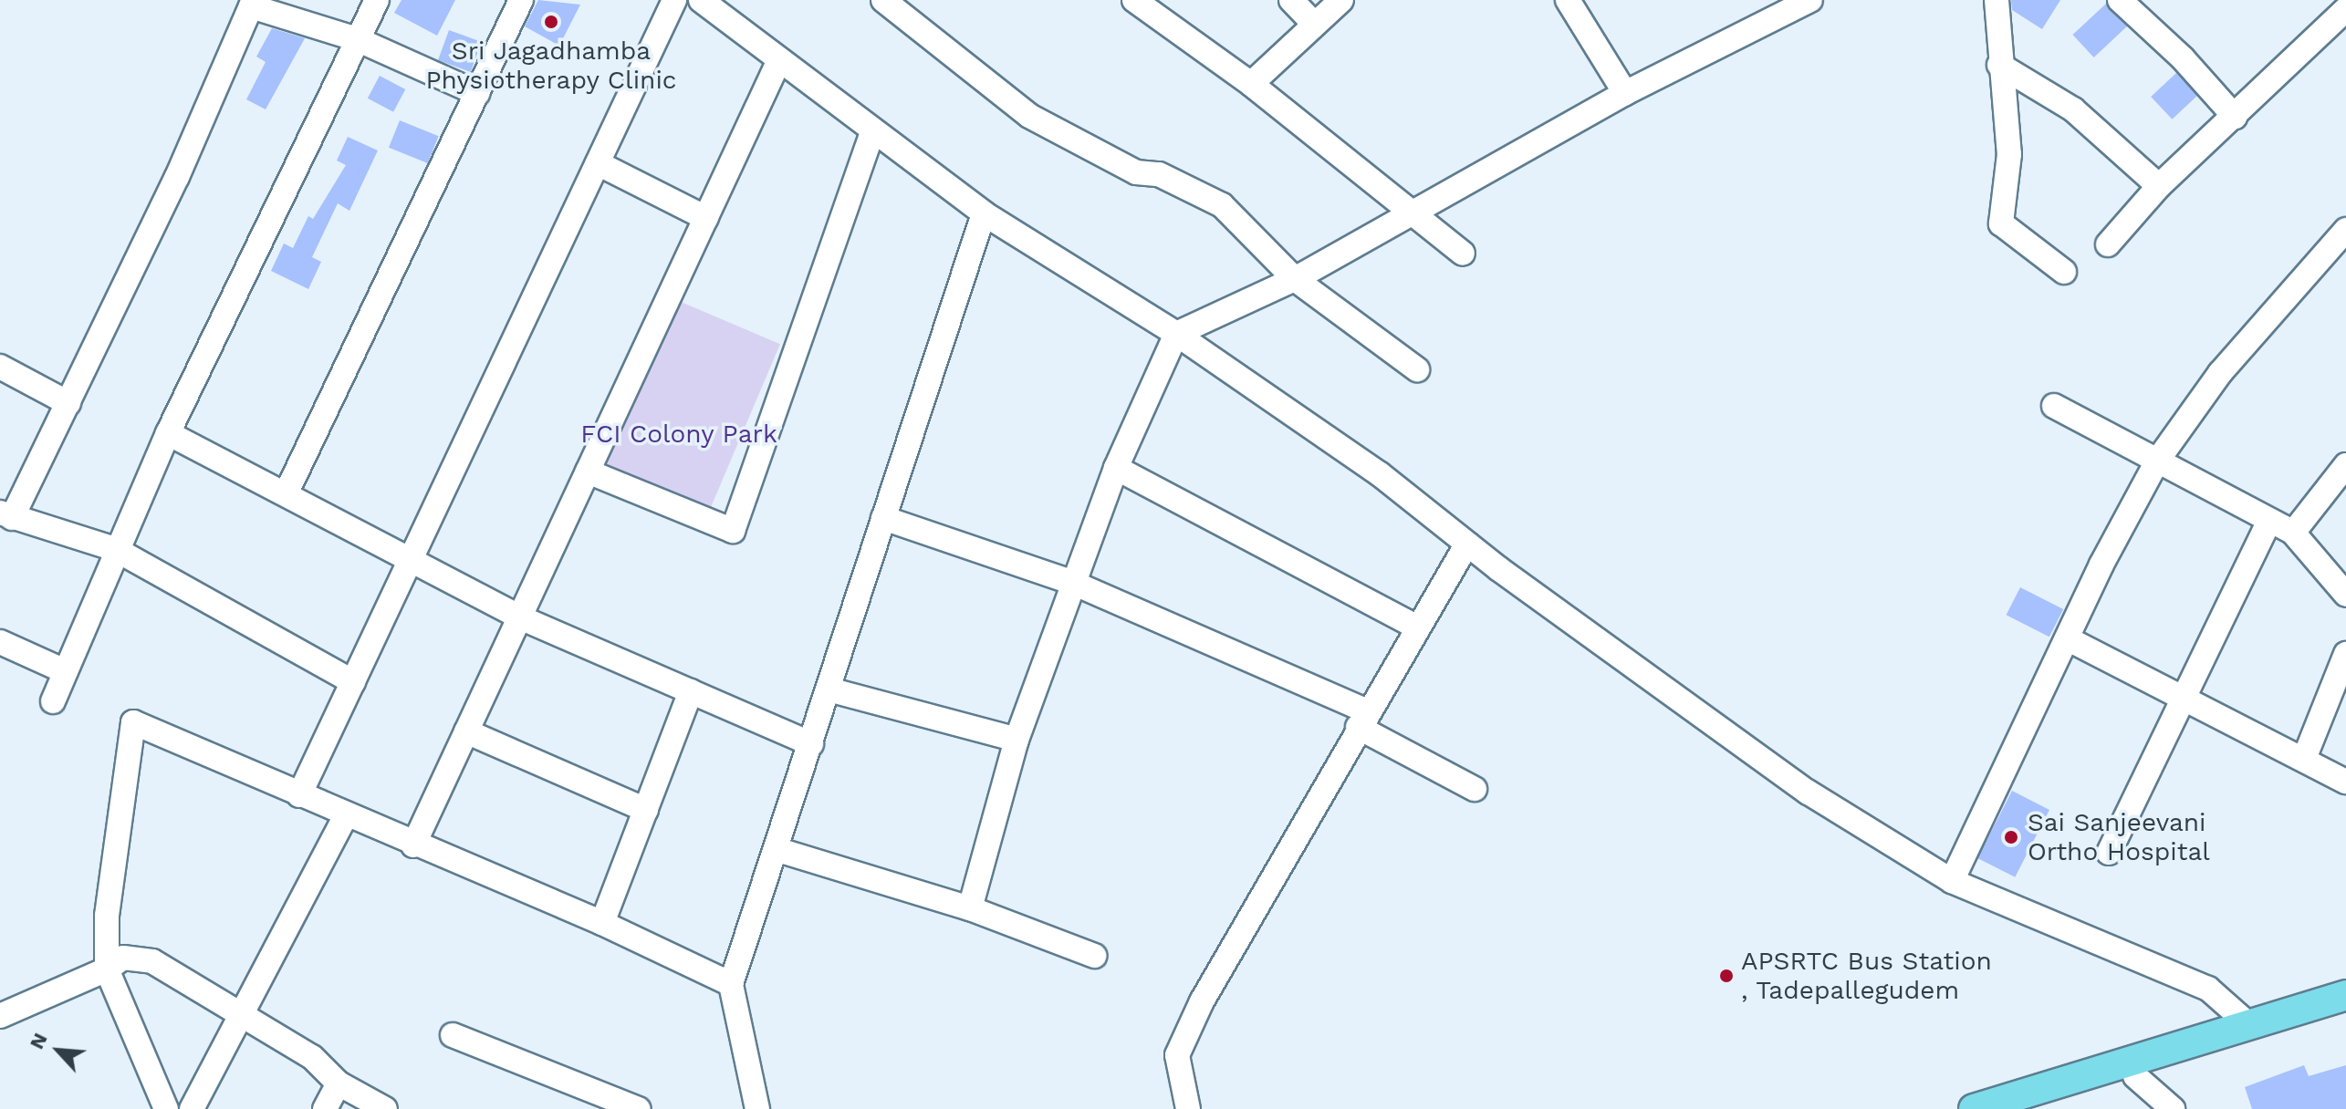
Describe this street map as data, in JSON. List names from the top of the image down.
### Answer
{
  "parks": ["FCI Colony Park"],
  "places": ["Sri Jagadhamba Physiotherapy Clinic", "Sai Sanjeevani Ortho Hospital", "APSRTC Bus Station , Tadepallegudem"],
  "north": "top left"
}
